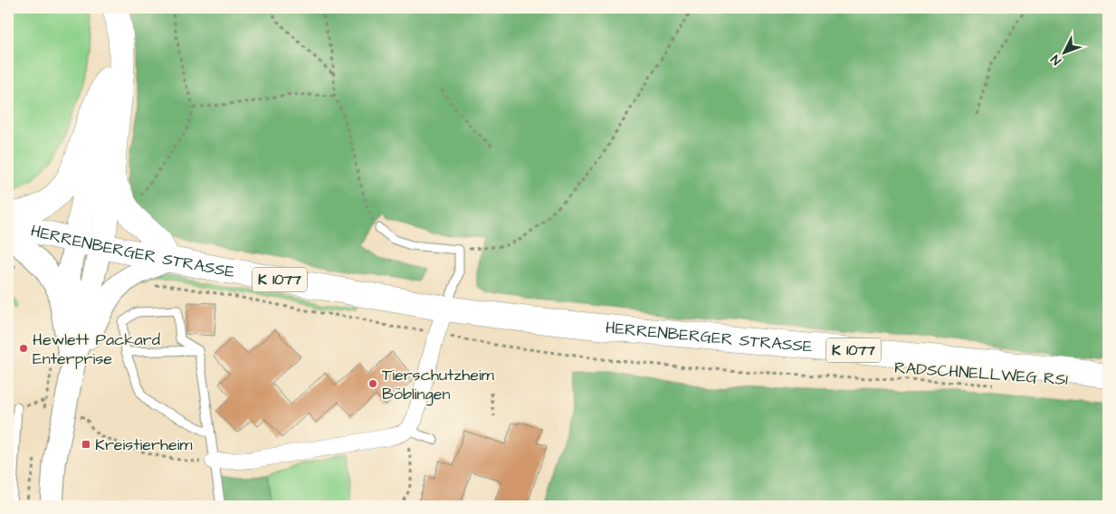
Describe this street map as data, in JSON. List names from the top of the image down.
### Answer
{
  "streets": {
    "main road": ["HERRENBERGER STRASSE", "K 1077"],
    "path": ["RADSCHNELLWEG RS1"]
  },
  "places": {
    "other": ["Hewlett Packard Enterprise", "Tierschutzheim Böblingen"],
    "transit": ["Kreistierheim"]
  },
  "north": "bottom left"
}
